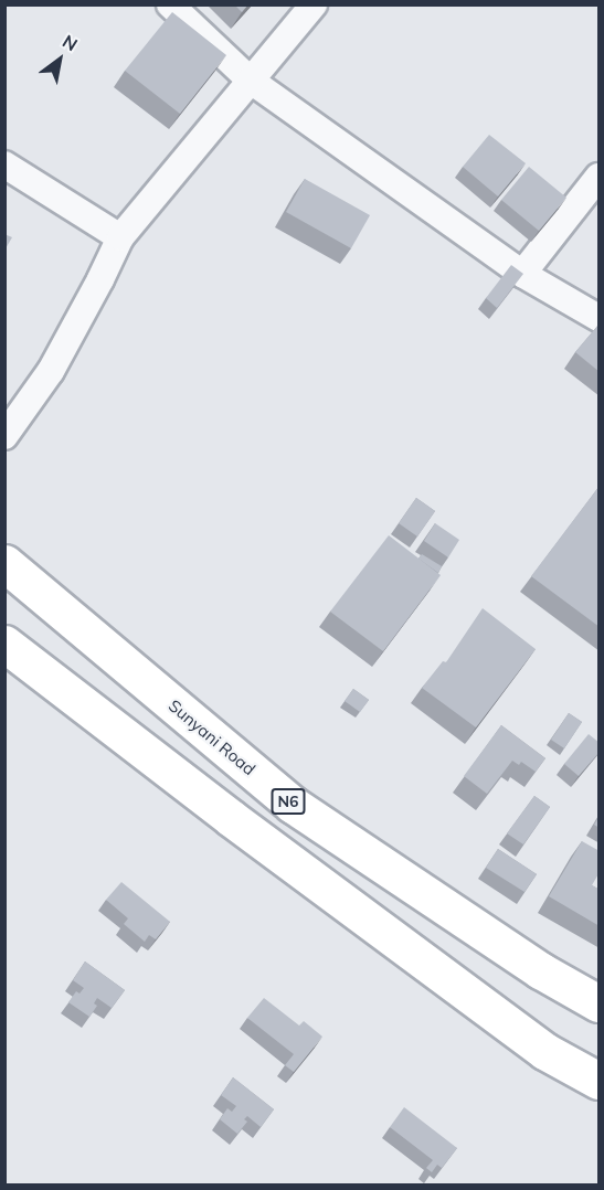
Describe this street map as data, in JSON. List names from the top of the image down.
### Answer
{
  "streets": {
    "main road": ["Sunyani Road", "N6"]
  },
  "north": "top right"
}
